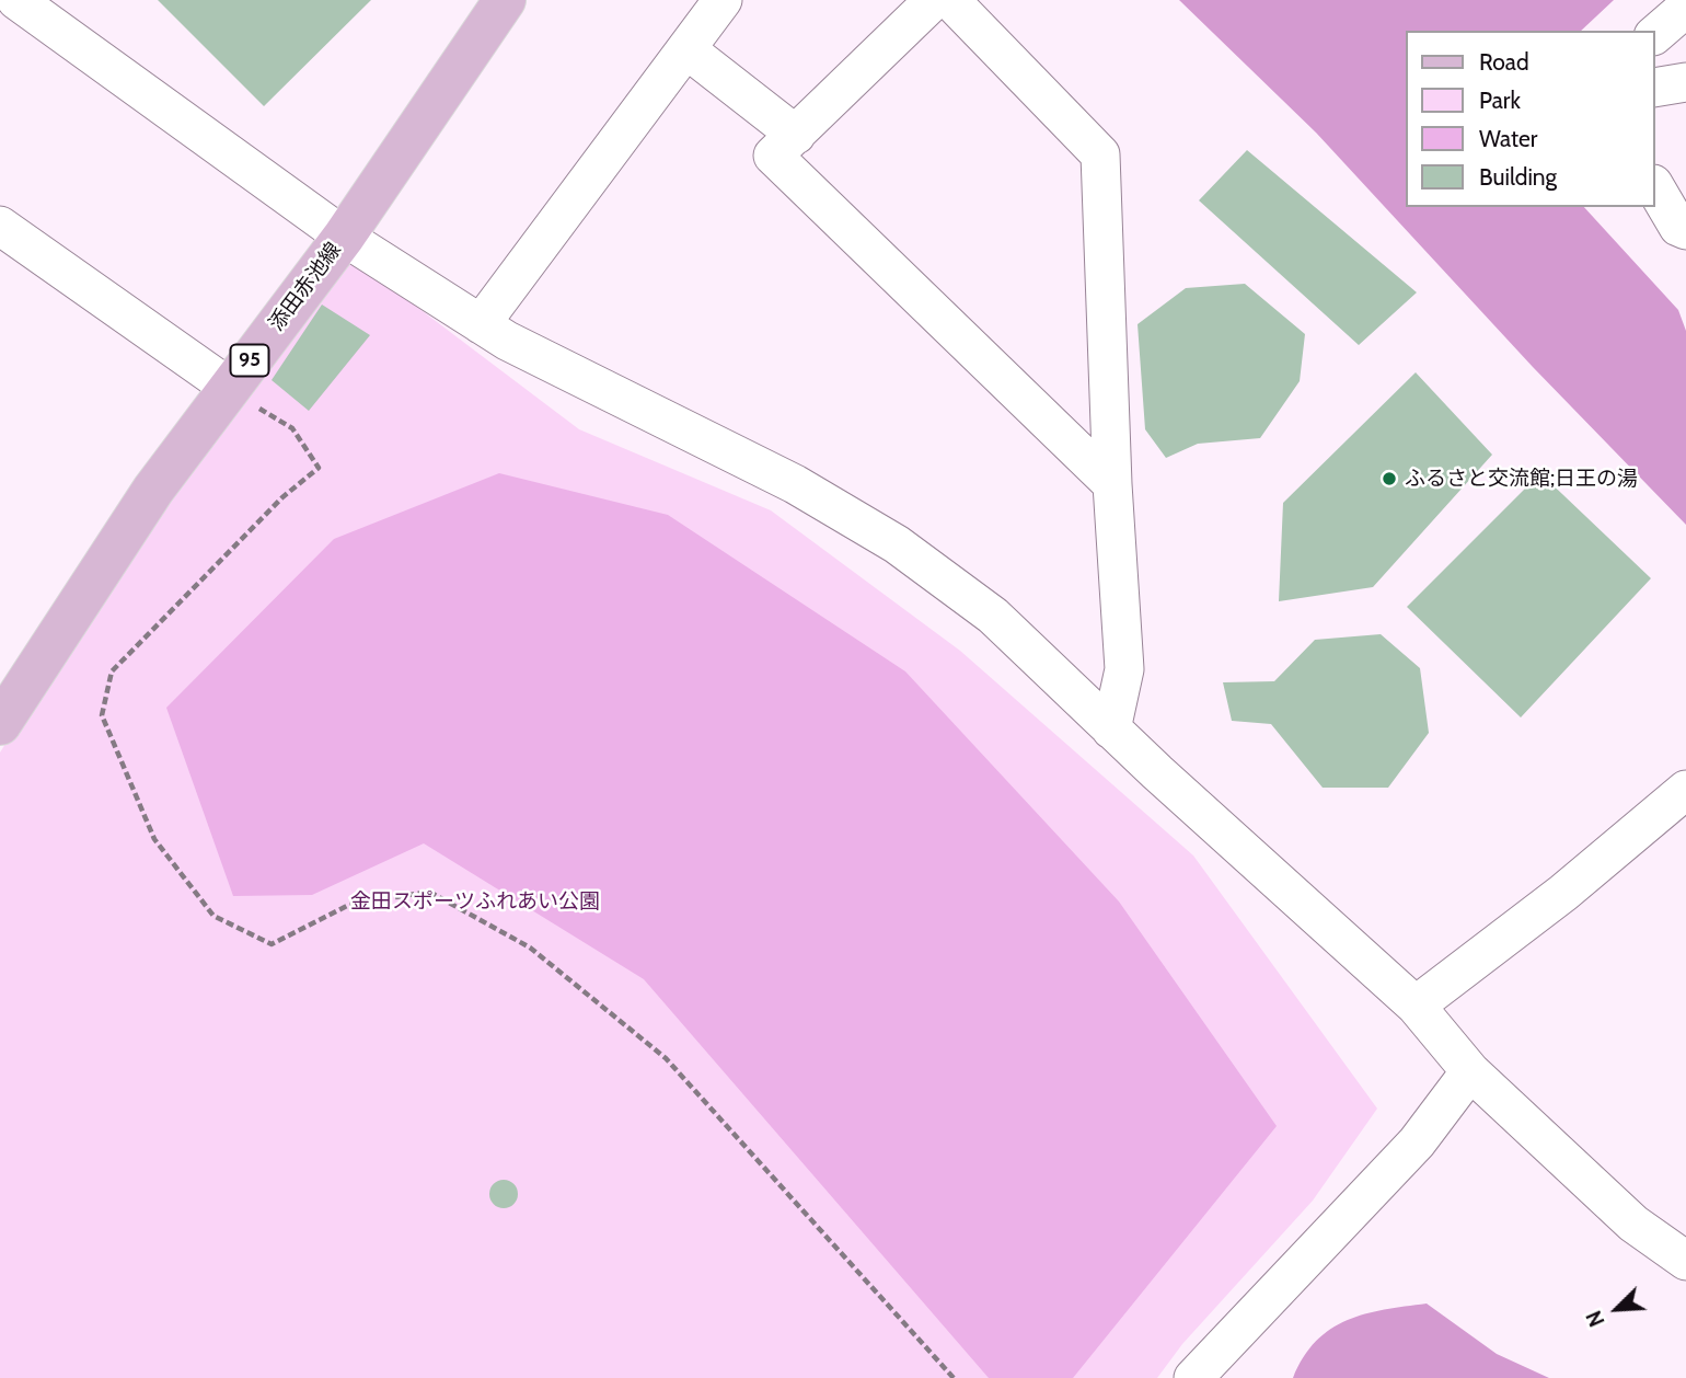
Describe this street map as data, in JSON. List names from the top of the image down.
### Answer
{
  "streets": {
    "main road": ["添田赤池線", "95"]
  },
  "parks": ["金田スポーツふれあい公園"],
  "places": ["ふるさと交流館;日王の湯"],
  "legend": [
    "Road",
    "Park",
    "Water",
    "Building"
  ],
  "north": "bottom left"
}
